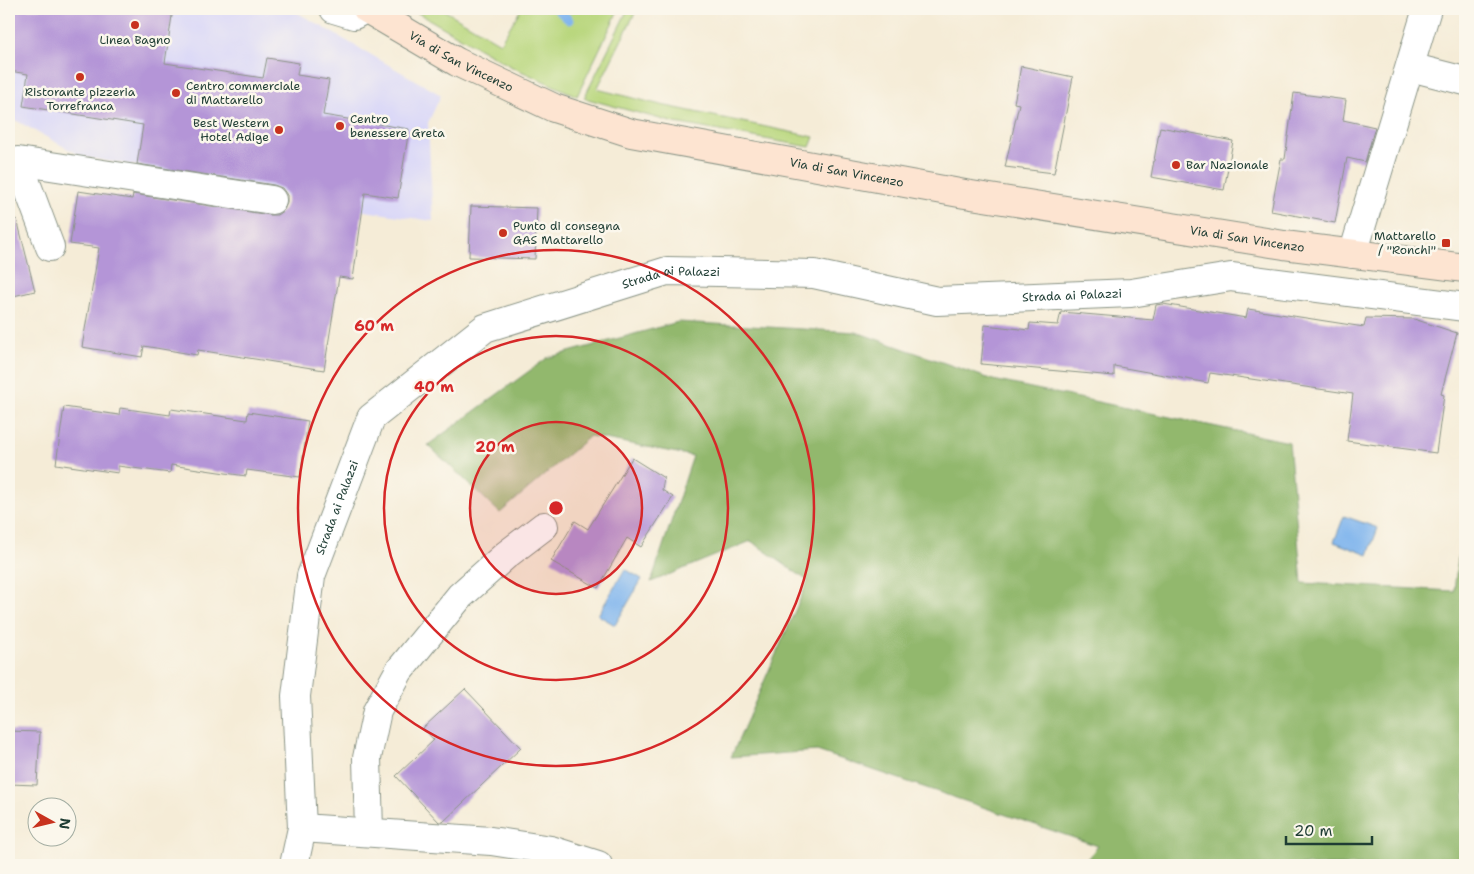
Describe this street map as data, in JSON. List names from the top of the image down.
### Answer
{
  "streets": {
    "main road": ["Via di San Vincenzo"],
    "street": ["Strada ai Palazzi"]
  },
  "places": {
    "other": [
      "Linea Bagno",
      "Ristorante pizzeria Torrefranca",
      "Centro commerciale di Mattarello",
      "Centro benessere Greta",
      "Best Western Hotel Adige",
      "Bar Nazionale",
      "Punto di consegna GAS Mattarello"
    ],
    "transit": ["Mattarello / \"Ronchi\""]
  },
  "scale_bar": "20 m",
  "north": "right",
  "rings": ["60 m", "40 m", "20 m"]
}
